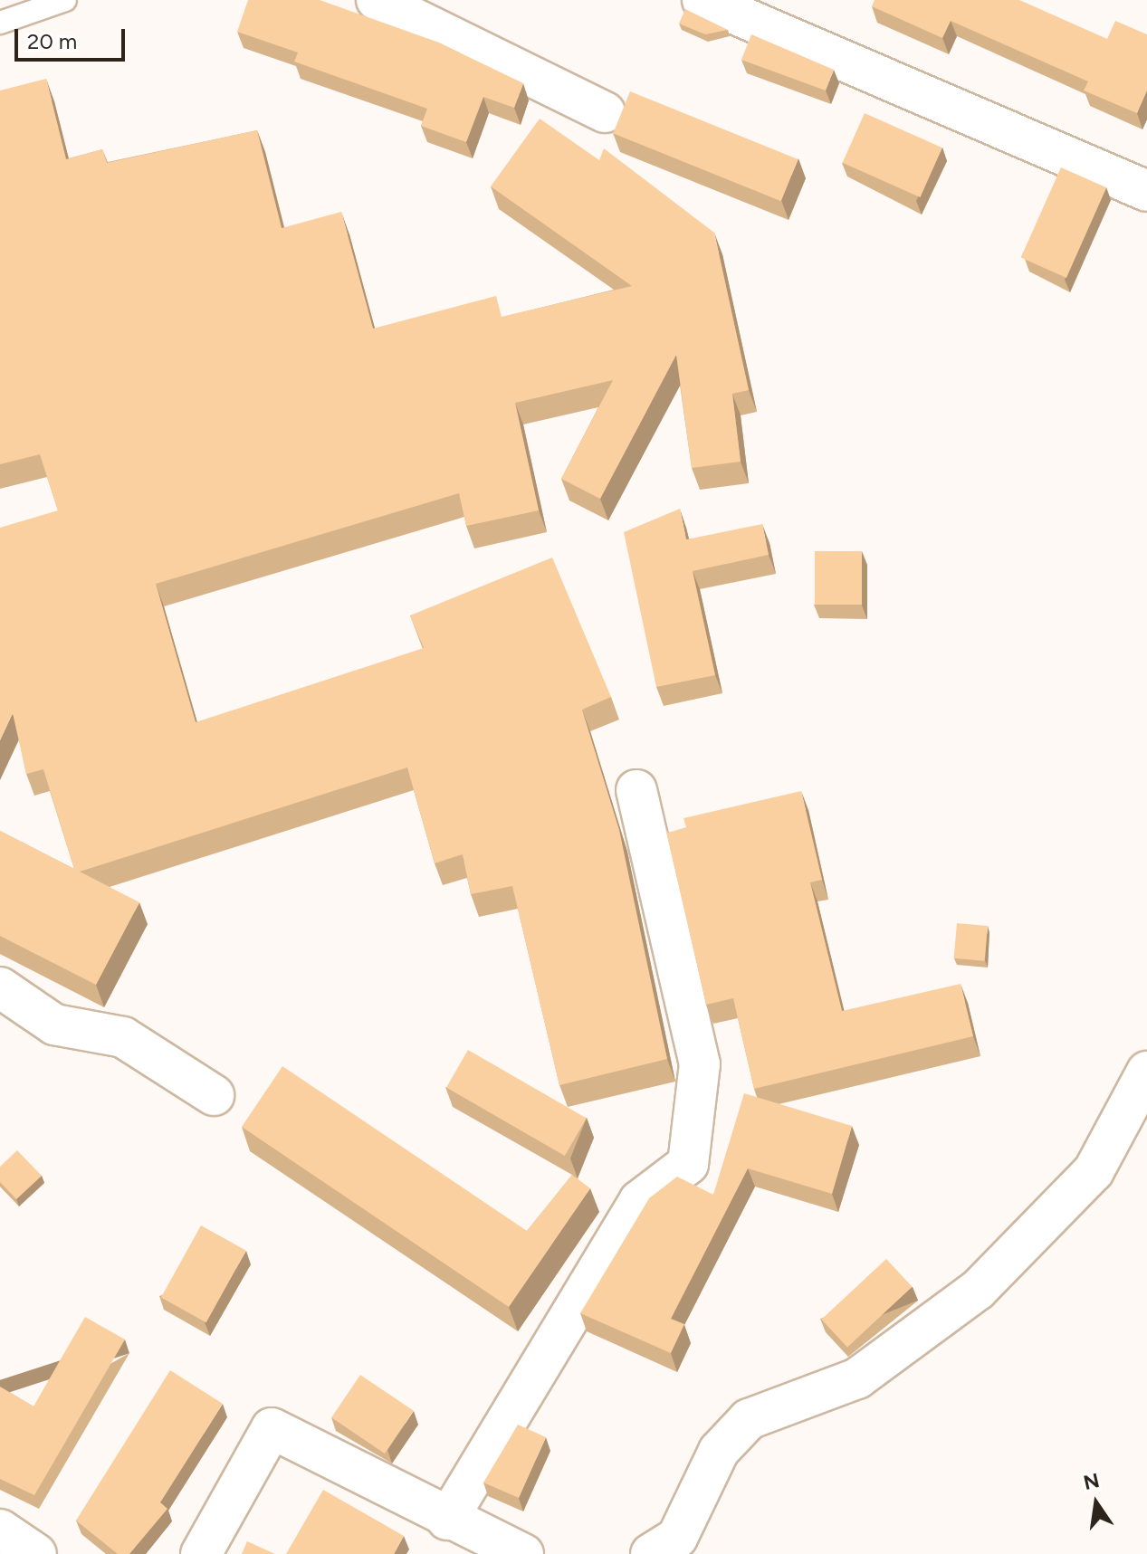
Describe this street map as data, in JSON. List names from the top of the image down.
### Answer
{
  "scale_bar": "20 m",
  "north": "top"
}
